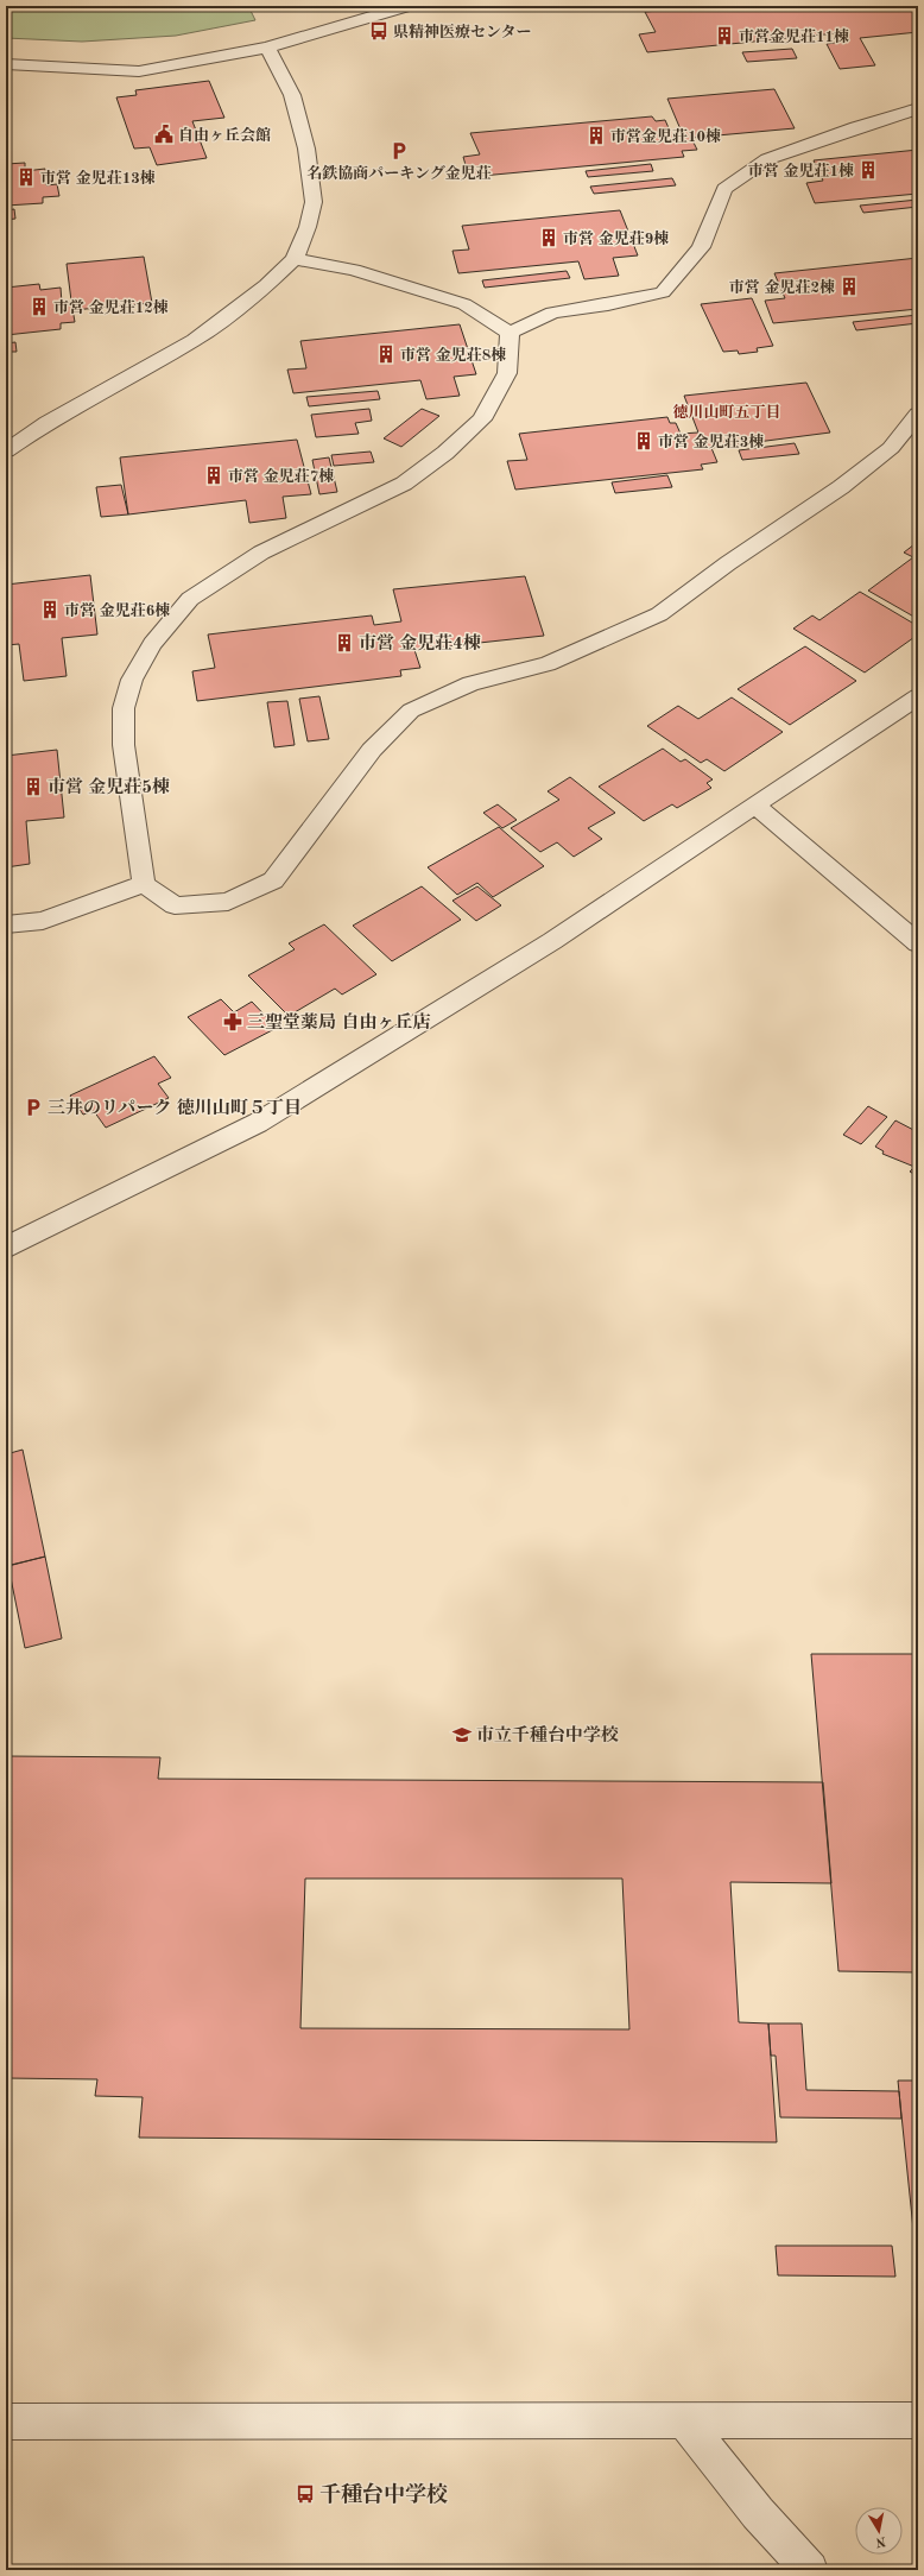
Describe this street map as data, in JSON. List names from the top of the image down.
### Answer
{
  "districts": ["徳川山町五丁目"],
  "places": {
    "bus stop": ["県精神医療センター", "千種台中学校"],
    "building": [
      "市営金児荘11棟",
      "市営金児荘10棟",
      "市営 金児荘1棟",
      "市営 金児荘13棟",
      "市営 金児荘9棟",
      "市営 金児荘2棟",
      "市営 金児荘12棟",
      "市営 金児荘8棟",
      "市営 金児荘3棟",
      "市営 金児荘7棟",
      "市営 金児荘6棟",
      "市営 金児荘4棟",
      "市営 金児荘5棟"
    ],
    "public building": ["自由ヶ丘会館"],
    "parking": ["名鉄協商パーキング金児荘", "三井のリパーク 徳川山町５丁目"],
    "pharmacy": ["三聖堂薬局 自由ヶ丘店"],
    "school or university": ["市立千種台中学校"]
  },
  "north": "bottom"
}
